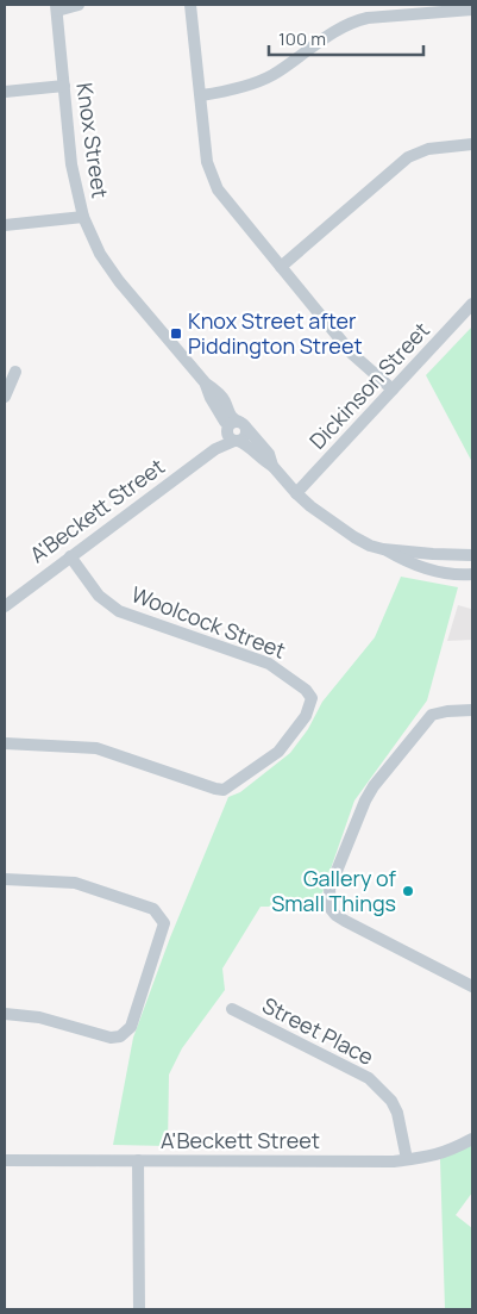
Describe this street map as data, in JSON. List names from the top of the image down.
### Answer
{
  "streets": {
    "street": [
      "Knox Street",
      "Dickinson Street",
      "A'Beckett Street",
      "Woolcock Street",
      "Street Place"
    ]
  },
  "crossings": [
    ["Knox Street", "Dickinson Street"],
    ["Knox Street", "A'Beckett Street"],
    ["A'Beckett Street", "Woolcock Street"],
    ["A'Beckett Street", "Street Place"]
  ],
  "places": {
    "transit": ["Knox Street after Piddington Street"],
    "other": ["Gallery of Small Things"]
  },
  "scale_bar": "100 m"
}
